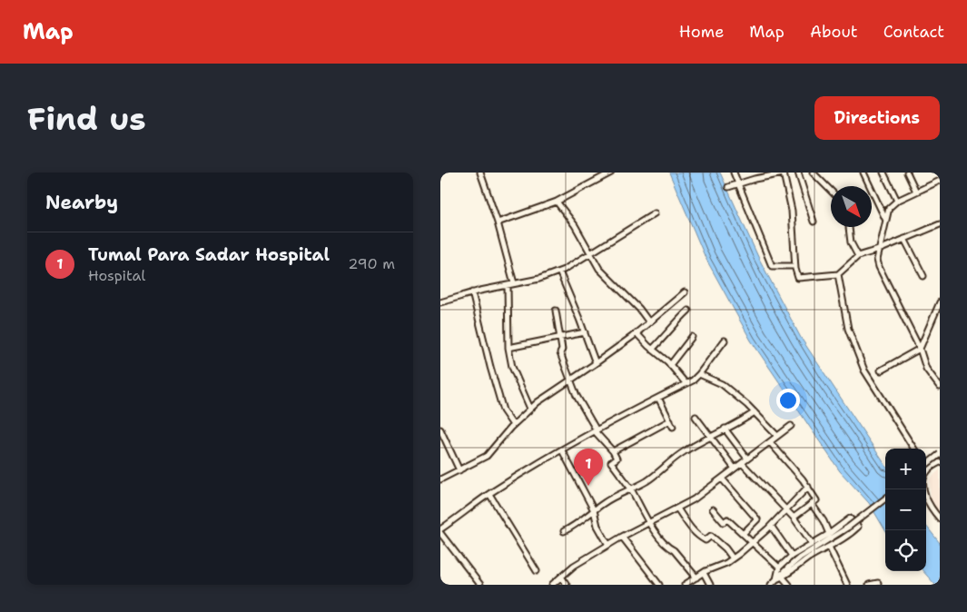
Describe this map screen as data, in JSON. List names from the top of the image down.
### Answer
{
  "north": "bottom right",
  "page": {
    "header": "Map",
    "nav": [
      "Home",
      "Map",
      "About",
      "Contact"
    ],
    "buttons": "Directions",
    "title": "Find us",
    "heading": "Nearby",
    "list": [
      {
        "mark": "1",
        "name": "Tumal Para Sadar Hospital",
        "note": "Hospital",
        "value": "290 m"
      }
    ],
    "map_buttons": ["+", "−"],
    "pins": "1"
  }
}
